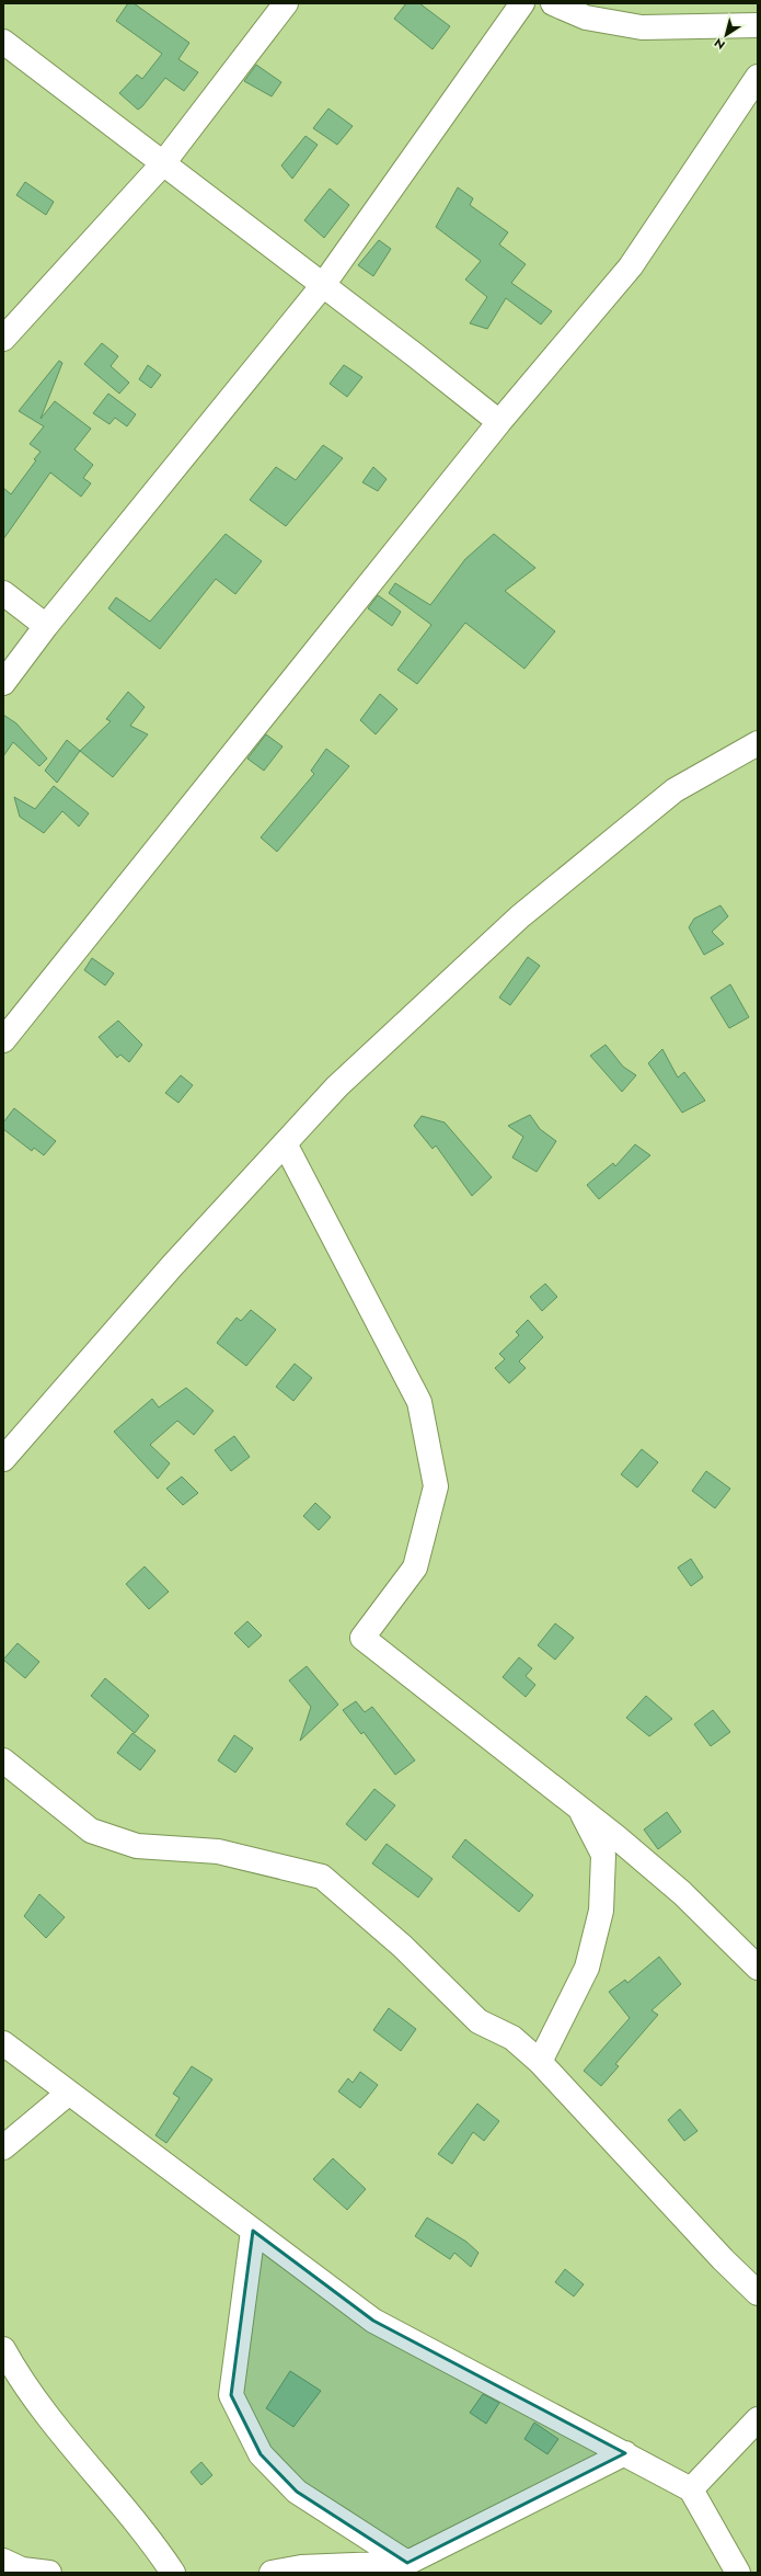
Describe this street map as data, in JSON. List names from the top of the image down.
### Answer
{
  "north": "bottom left"
}
